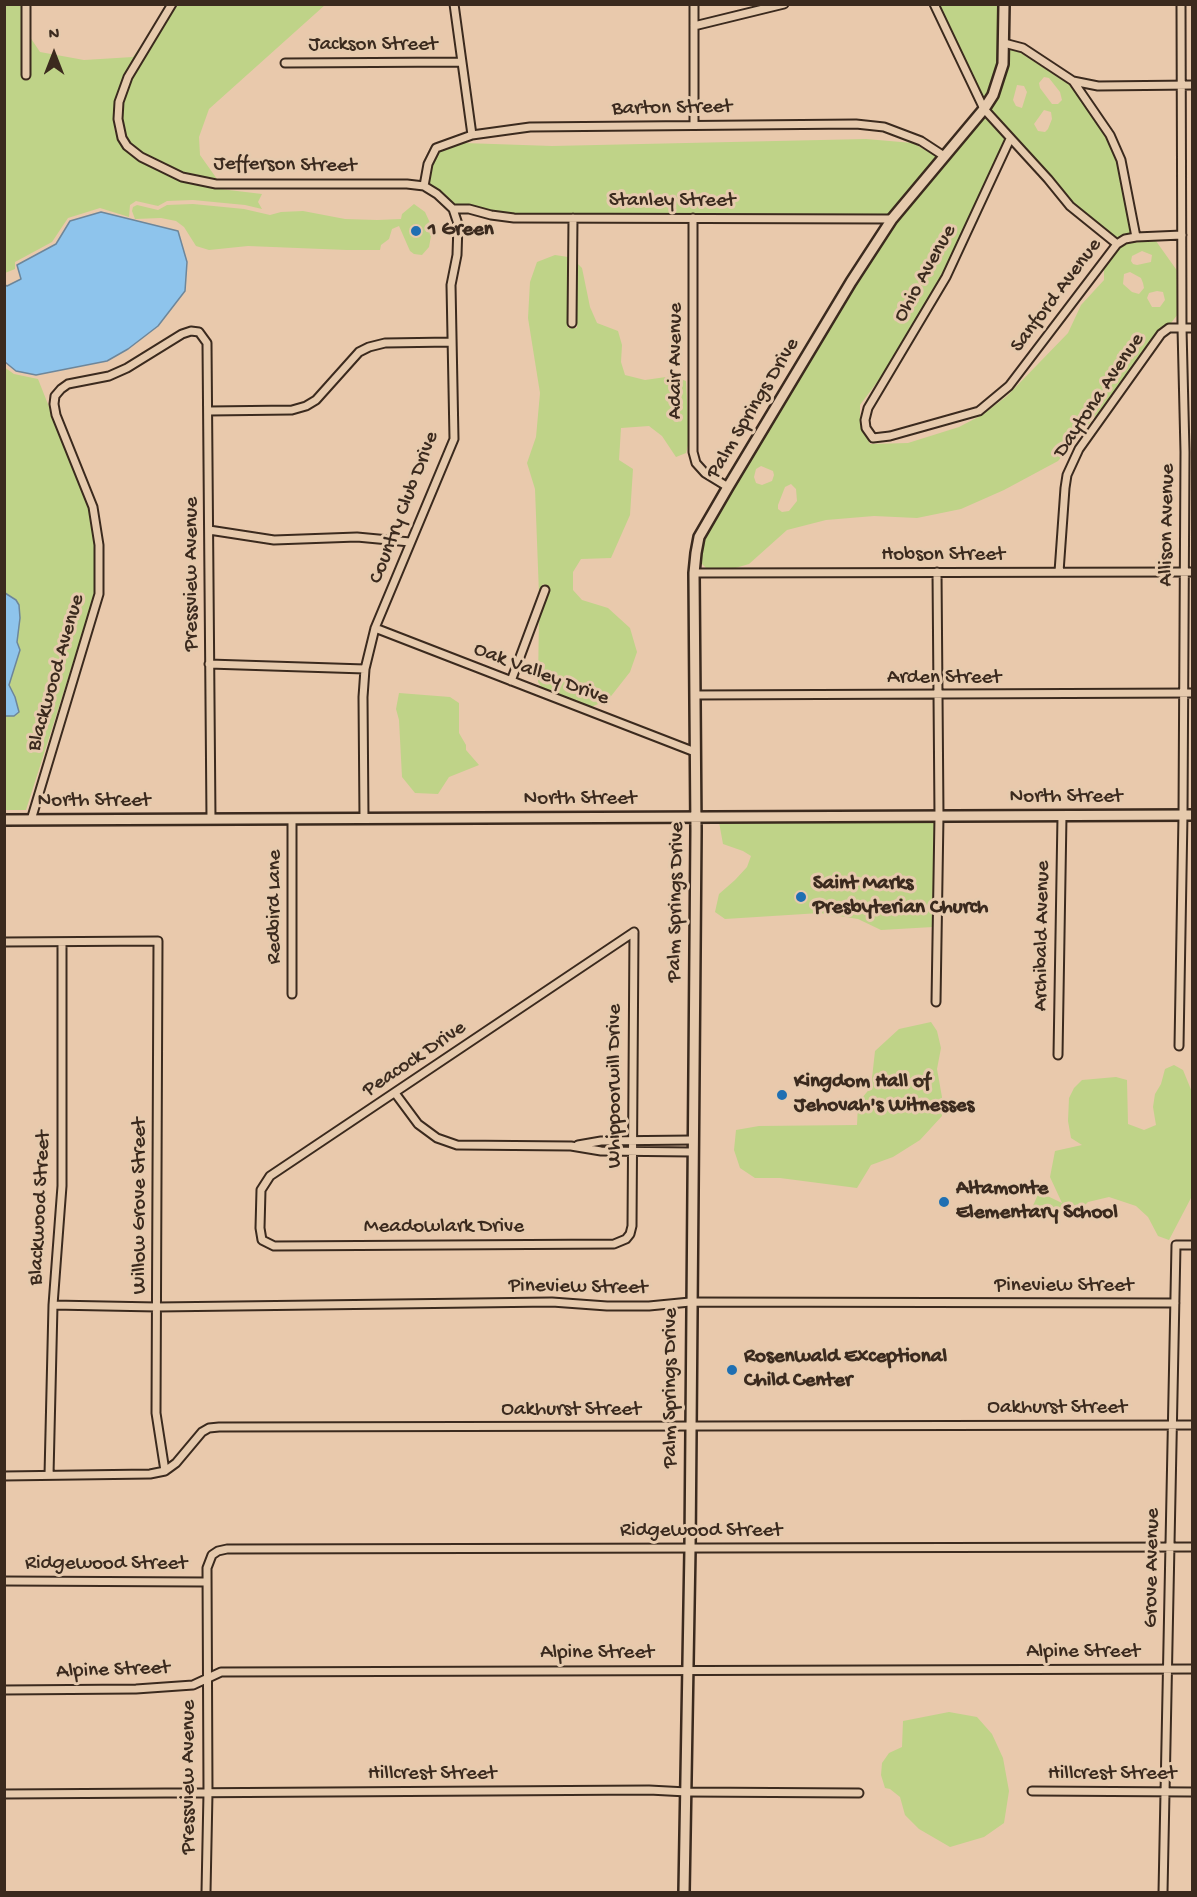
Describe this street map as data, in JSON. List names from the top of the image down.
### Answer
{
  "streets": {
    "street": [
      "Jackson Street",
      "Barton Street",
      "Jefferson Street",
      "Stanley Street",
      "Ohio Avenue",
      "Sanford Avenue",
      "Adair Avenue",
      "Daytona Avenue",
      "Palm Springs Drive",
      "Country Club Drive",
      "Allison Avenue",
      "Hobson Street",
      "Pressview Avenue",
      "Blackwood Avenue",
      "Oak Valley Drive",
      "Arden Street",
      "North Street",
      "Redbird Lane",
      "Archibald Avenue",
      "Peacock Drive",
      "Whippoorwill Drive",
      "Willow Grove Street",
      "Blackwood Street",
      "Meadowlark Drive",
      "Pineview Street",
      "Oakhurst Street",
      "Ridgewood Street",
      "Grove Avenue",
      "Alpine Street",
      "Hillcrest Street"
    ]
  },
  "crossings": [
    ["Barton Street", "Jefferson Street"],
    ["Barton Street", "Palm Springs Drive"],
    ["Stanley Street", "Adair Avenue"],
    ["Stanley Street", "Palm Springs Drive"],
    ["Stanley Street", "Country Club Drive"],
    ["Ohio Avenue", "Sanford Avenue"],
    ["Adair Avenue", "Palm Springs Drive"],
    ["Daytona Avenue", "Allison Avenue"],
    ["Daytona Avenue", "Hobson Street"],
    ["Palm Springs Drive", "Hobson Street"],
    ["Palm Springs Drive", "Oak Valley Drive"],
    ["Palm Springs Drive", "Arden Street"],
    ["Palm Springs Drive", "North Street"],
    ["Palm Springs Drive", "Pineview Street"],
    ["Palm Springs Drive", "Oakhurst Street"],
    ["Palm Springs Drive", "Ridgewood Street"],
    ["Palm Springs Drive", "Alpine Street"],
    ["Palm Springs Drive", "Hillcrest Street"],
    ["Country Club Drive", "Oak Valley Drive"],
    ["Country Club Drive", "North Street"],
    ["Allison Avenue", "Hobson Street"],
    ["Allison Avenue", "Arden Street"],
    ["Allison Avenue", "North Street"],
    ["Pressview Avenue", "Blackwood Avenue"],
    ["Pressview Avenue", "North Street"],
    ["Pressview Avenue", "Ridgewood Street"],
    ["Pressview Avenue", "Alpine Street"],
    ["Pressview Avenue", "Hillcrest Street"],
    ["Blackwood Avenue", "North Street"],
    ["North Street", "Redbird Lane"],
    ["North Street", "Archibald Avenue"],
    ["Peacock Drive", "Whippoorwill Drive"],
    ["Peacock Drive", "Meadowlark Drive"],
    ["Whippoorwill Drive", "Meadowlark Drive"],
    ["Willow Grove Street", "Blackwood Street"],
    ["Willow Grove Street", "Pineview Street"],
    ["Willow Grove Street", "Oakhurst Street"],
    ["Blackwood Street", "Pineview Street"],
    ["Pineview Street", "Grove Avenue"],
    ["Oakhurst Street", "Grove Avenue"],
    ["Ridgewood Street", "Grove Avenue"],
    ["Grove Avenue", "Alpine Street"],
    ["Grove Avenue", "Hillcrest Street"]
  ],
  "places": [
    "1 Green",
    "Saint Marks Presbyterian Church",
    "Kingdom Hall of Jehovah's Witnesses",
    "Altamonte Elementary School",
    "Rosenwald Exceptional Child Center"
  ],
  "north": "top"
}
